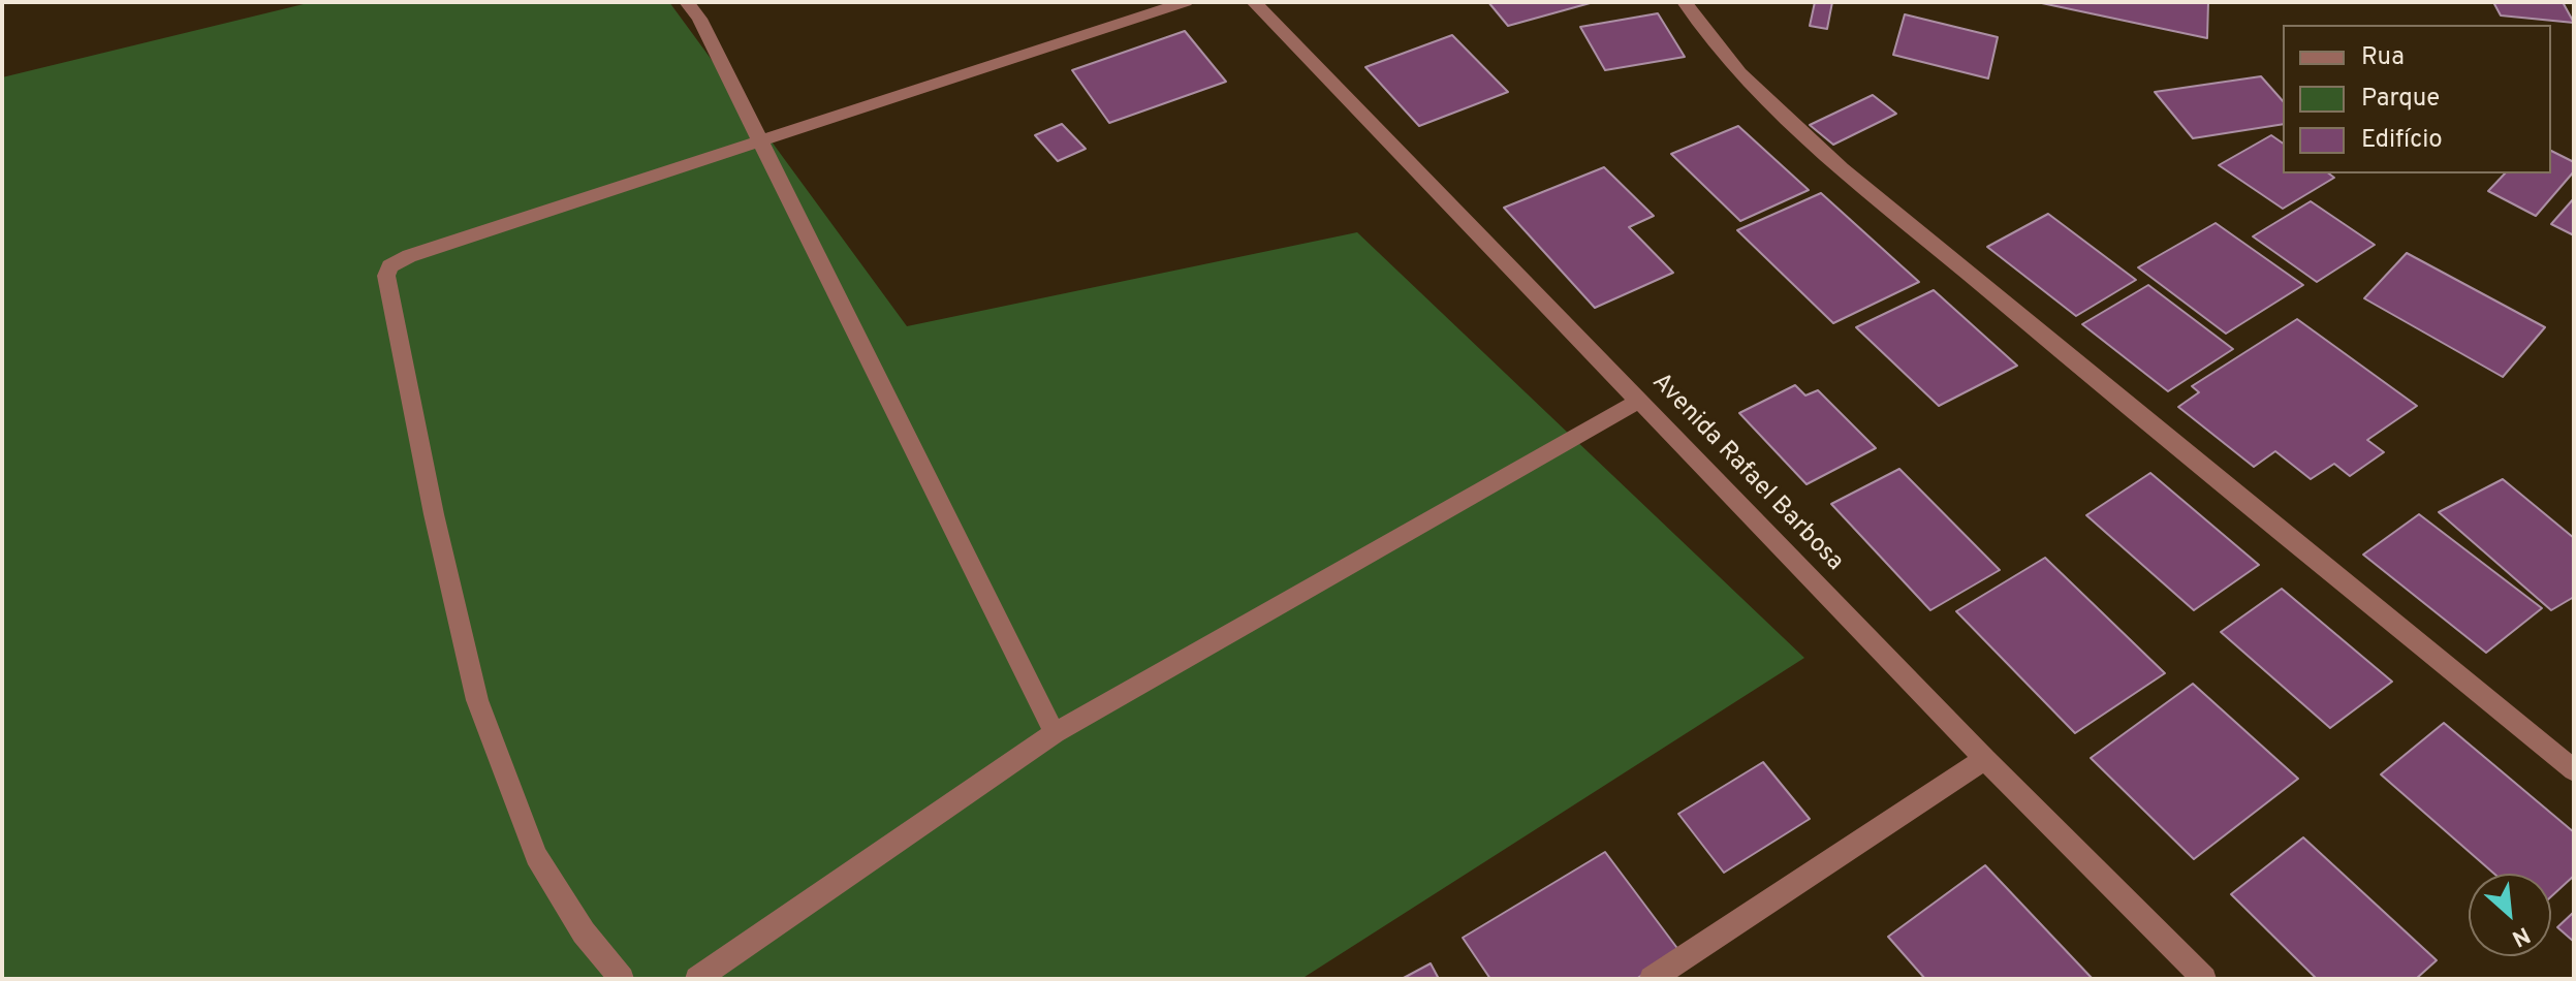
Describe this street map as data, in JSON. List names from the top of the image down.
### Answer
{
  "streets": {
    "street": ["Avenida Rafael Barbosa"]
  },
  "legend": ["Rua", "Parque", "Edifício"],
  "north": "bottom right"
}
